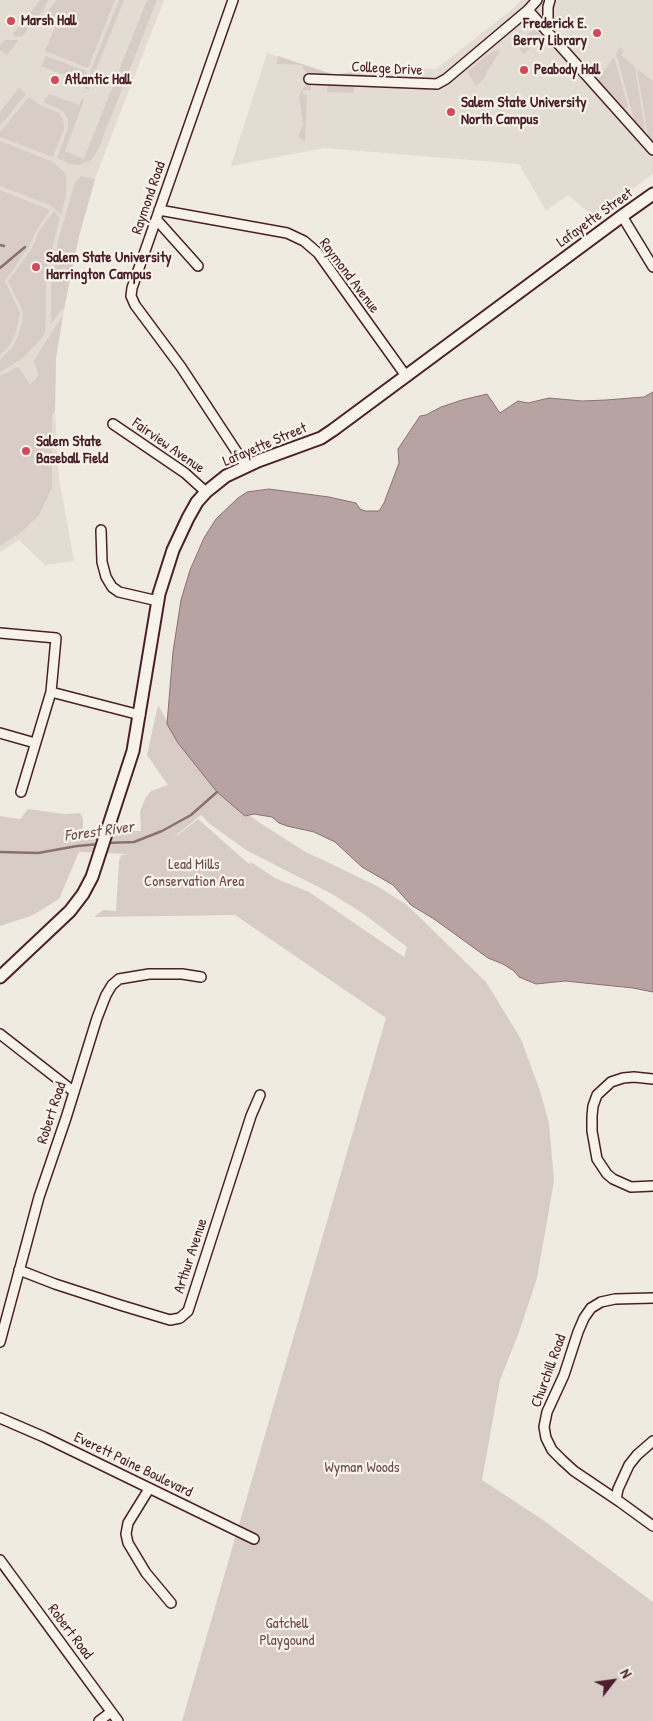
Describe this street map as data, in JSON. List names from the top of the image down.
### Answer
{
  "streets": {
    "main road": ["Lafayette Street"],
    "street": [
      "College Drive",
      "Raymond Road",
      "Raymond Avenue",
      "Fairview Avenue",
      "Robert Road",
      "Arthur Avenue",
      "Churchill Road",
      "Everett Paine Boulevard"
    ]
  },
  "crossings": [
    ["Raymond Road", "Lafayette Street"],
    ["Raymond Road", "Raymond Avenue"],
    ["Lafayette Street", "Raymond Avenue"],
    ["Lafayette Street", "Fairview Avenue"],
    ["Robert Road", "Arthur Avenue"]
  ],
  "water": ["Forest River"],
  "parks": ["Lead Mills Conservation Area", "Wyman Woods", "Gatchell Playgound"],
  "places": [
    "Marsh Hall",
    "Frederick E. Berry Library",
    "Peabody Hall",
    "Atlantic Hall",
    "Salem State University North Campus",
    "Salem State University Harrington Campus",
    "Salem State Baseball Field"
  ],
  "north": "top right"
}
